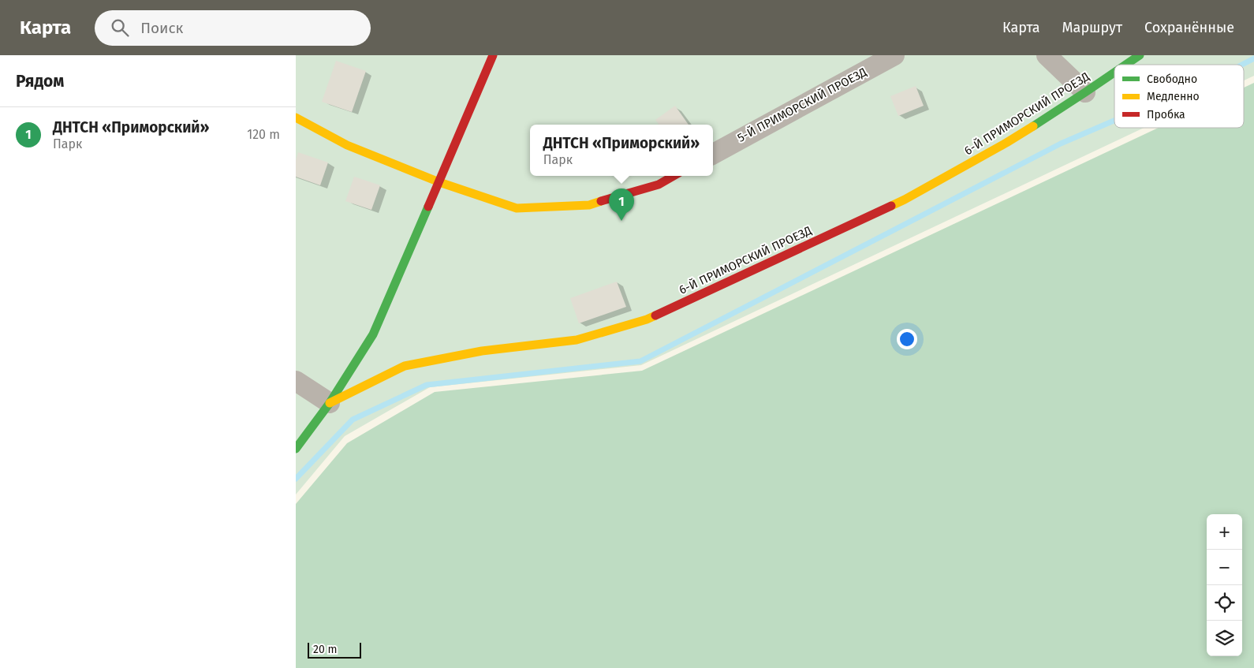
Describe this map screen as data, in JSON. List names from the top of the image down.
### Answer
{
  "streets": {
    "street": ["5-Й ПРИМОРСКИЙ ПРОЕЗД", "6-Й ПРИМОРСКИЙ ПРОЕЗД"]
  },
  "legend": ["Свободно", "Медленно", "Пробка"],
  "scale_bar": "20 m",
  "page": {
    "header": "Карта",
    "search": "Поиск",
    "nav": ["Карта", "Маршрут", "Сохранённые"],
    "heading": "Рядом",
    "list": [
      {
        "mark": "1",
        "name": "ДНТСН «Приморский»",
        "note": "Парк",
        "value": "120 m"
      }
    ],
    "popup": ["ДНТСН «Приморский»", "Парк"],
    "pins": "1",
    "map_buttons": ["+", "−"],
    "scale": "20 m"
  }
}
